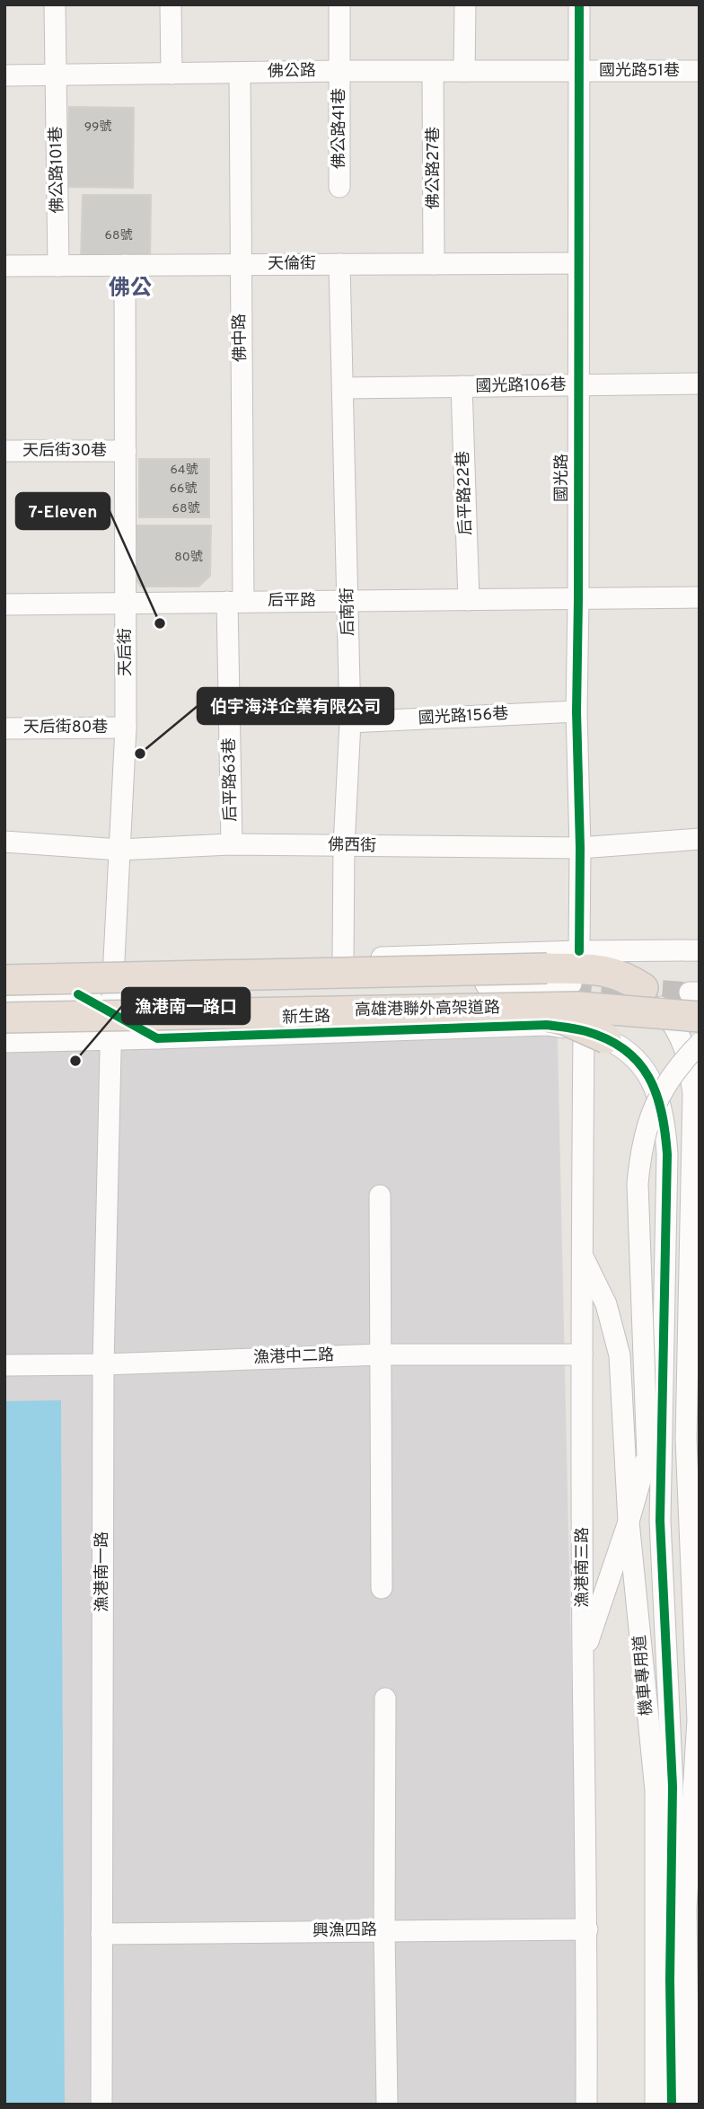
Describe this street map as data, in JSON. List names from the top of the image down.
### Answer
{
  "streets": {
    "highway": ["高雄港聯外高架道路"],
    "street": [
      "國光路51巷",
      "佛公路",
      "佛公路41巷",
      "佛公路27巷",
      "佛公路101巷",
      "天倫街",
      "佛中路",
      "國光路106巷",
      "天后街30巷",
      "國光路",
      "后平路22巷",
      "后平路",
      "后南街",
      "天后街",
      "國光路156巷",
      "天后街80巷",
      "后平路63巷",
      "佛西街",
      "新生路",
      "漁港中二路",
      "漁港南三路",
      "漁港南一路",
      "機車專用道",
      "興漁四路"
    ]
  },
  "crossings": [
    ["國光路51巷", "佛公路"],
    ["國光路51巷", "國光路"],
    ["佛公路", "佛公路41巷"],
    ["佛公路", "佛公路27巷"],
    ["佛公路", "佛公路101巷"],
    ["佛公路", "佛中路"],
    ["佛公路", "國光路"],
    ["佛公路27巷", "天倫街"],
    ["佛公路101巷", "天倫街"],
    ["天倫街", "佛中路"],
    ["天倫街", "國光路"],
    ["天倫街", "后南街"],
    ["天倫街", "天后街"],
    ["佛中路", "后平路"],
    ["佛中路", "后平路63巷"],
    ["國光路106巷", "國光路"],
    ["國光路106巷", "后平路22巷"],
    ["國光路106巷", "后南街"],
    ["天后街30巷", "天后街"],
    ["國光路", "后平路"],
    ["國光路", "國光路156巷"],
    ["國光路", "佛西街"],
    ["后平路22巷", "后平路"],
    ["后平路", "后南街"],
    ["后平路", "天后街"],
    ["后平路", "后平路63巷"],
    ["后南街", "國光路156巷"],
    ["后南街", "佛西街"],
    ["天后街", "天后街80巷"],
    ["天后街", "佛西街"],
    ["天后街", "新生路"],
    ["天后街", "漁港南一路"],
    ["后平路63巷", "佛西街"],
    ["新生路", "漁港南三路"],
    ["新生路", "漁港南一路"],
    ["漁港中二路", "漁港南三路"],
    ["漁港中二路", "漁港南一路"],
    ["漁港南三路", "機車專用道"],
    ["漁港南三路", "興漁四路"],
    ["漁港南一路", "興漁四路"]
  ],
  "districts": ["佛公"],
  "places": ["7-Eleven", "伯宇海洋企業有限公司", "漁港南一路口"],
  "house_numbers": [
    "99號",
    "68號",
    "64號",
    "66號",
    "68號",
    "80號"
  ]
}
